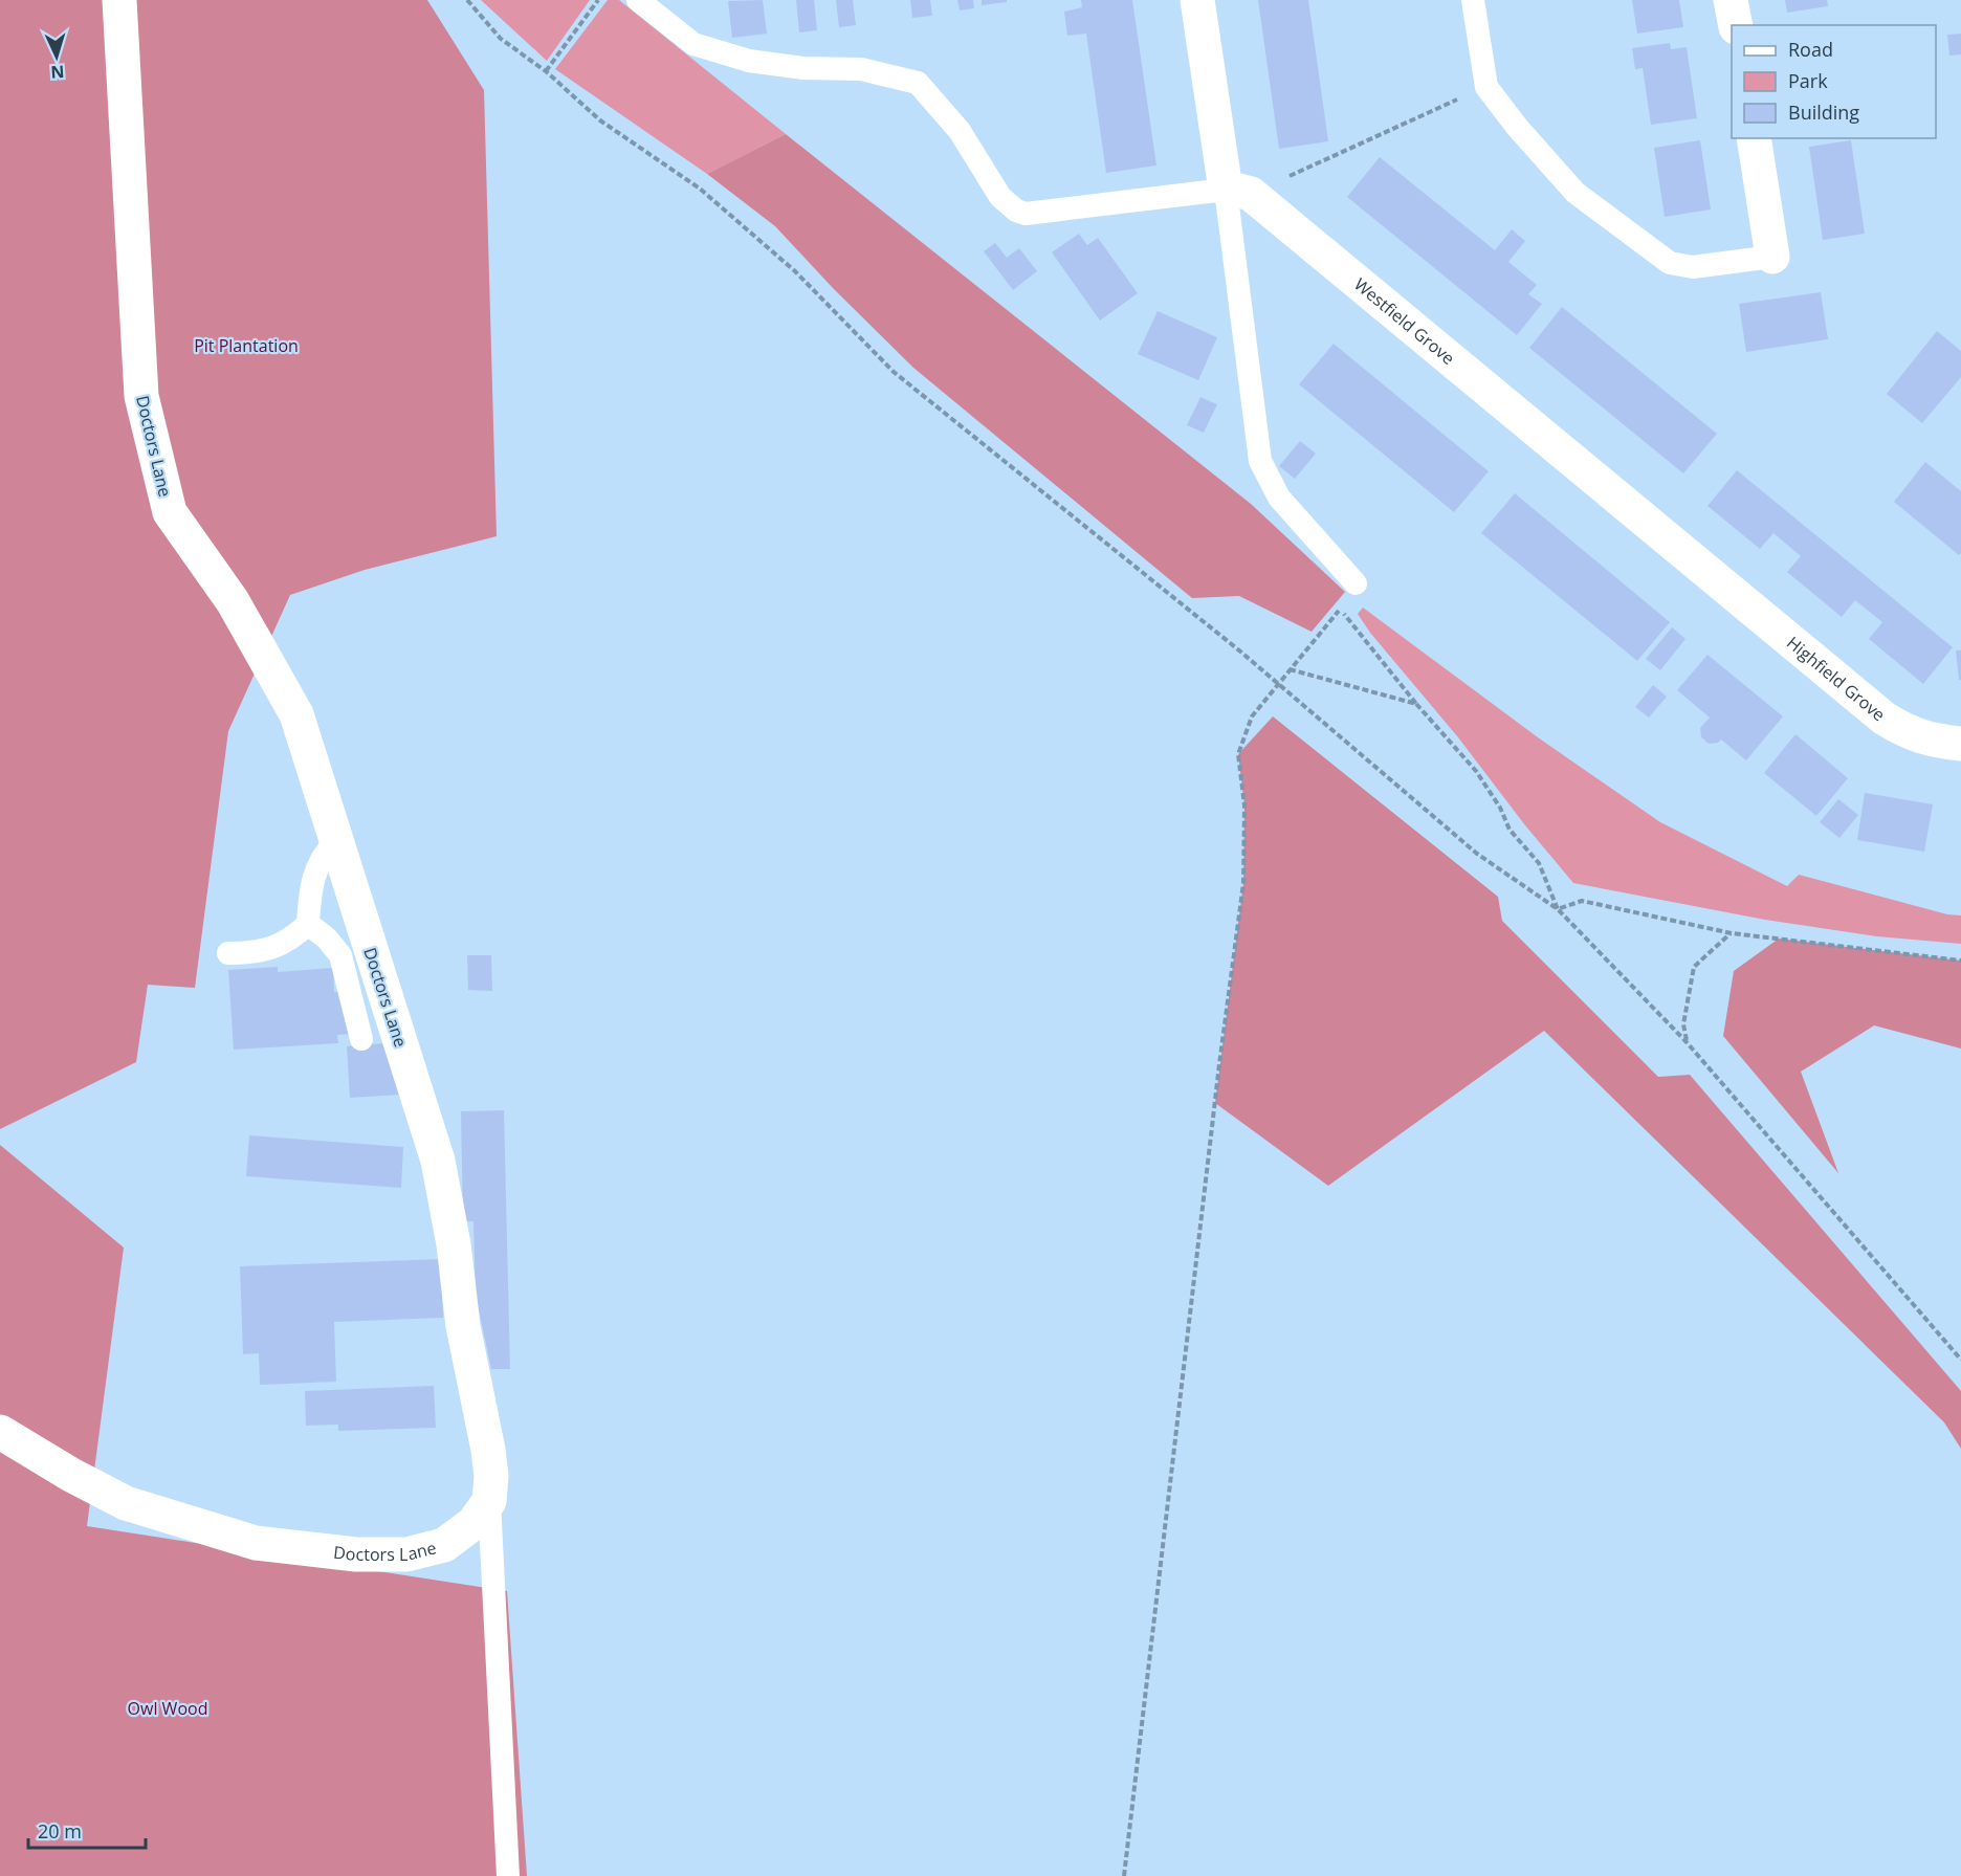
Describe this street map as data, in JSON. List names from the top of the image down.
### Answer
{
  "streets": {
    "street": ["Westfield Grove", "Doctors Lane", "Highfield Grove"]
  },
  "crossings": [
    ["Westfield Grove", "Highfield Grove"]
  ],
  "parks": ["Pit Plantation", "Owl Wood"],
  "legend": ["Road", "Park", "Building"],
  "scale_bar": "20 m",
  "north": "bottom"
}
